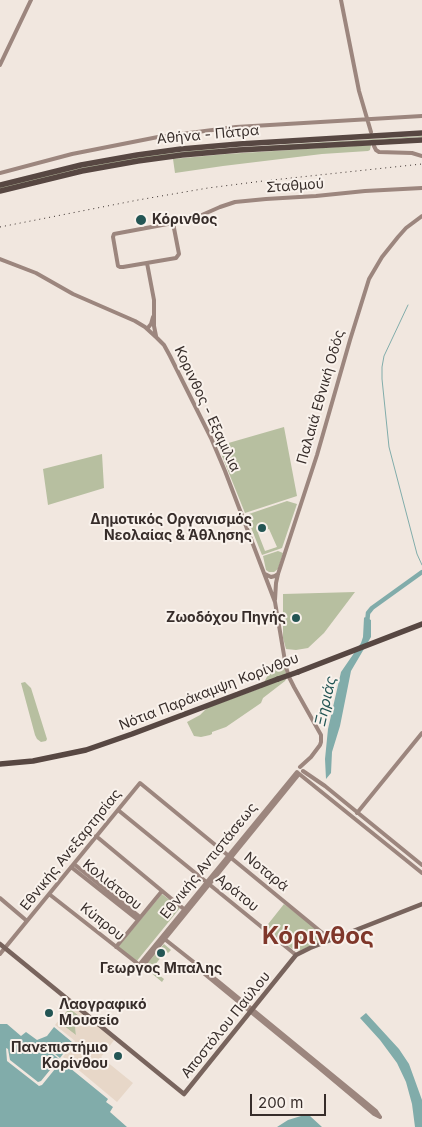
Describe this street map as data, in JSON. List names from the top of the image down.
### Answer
{
  "streets": {
    "highway": ["Αθήνα - Πάτρα", "Νότια Παράκαμψη Κορίνθου"],
    "main road": ["Αποστόλου Παύλου"],
    "street": [
      "Σταθμού",
      "Παλαιά Εθνική Οδός",
      "Κορινθος - Εξαμιλια",
      "Εθνικής Ανεξαρτησίας",
      "Εθνικής Αντιστάσεως",
      "Νοταρά",
      "Κολιάτσου",
      "Αράτου",
      "Κύπρου"
    ]
  },
  "crossings": [
    ["Παλαιά Εθνική Οδός", "Κορινθος - Εξαμιλια"],
    ["Παλαιά Εθνική Οδός", "Εθνικής Αντιστάσεως"],
    ["Κορινθος - Εξαμιλια", "Εθνικής Αντιστάσεως"],
    ["Εθνικής Ανεξαρτησίας", "Νοταρά"],
    ["Εθνικής Ανεξαρτησίας", "Κολιάτσου"],
    ["Εθνικής Ανεξαρτησίας", "Αράτου"],
    ["Εθνικής Ανεξαρτησίας", "Κύπρου"],
    ["Εθνικής Ανεξαρτησίας", "Αποστόλου Παύλου"],
    ["Εθνικής Αντιστάσεως", "Νοταρά"],
    ["Εθνικής Αντιστάσεως", "Αράτου"],
    ["Εθνικής Αντιστάσεως", "Κύπρου"],
    ["Νοταρά", "Αποστόλου Παύλου"],
    ["Αράτου", "Αποστόλου Παύλου"]
  ],
  "districts": ["Κόρινθος"],
  "water": ["Ξηριάς"],
  "places": [
    "Κόρινθος",
    "Δημοτικός Οργανισμός Νεολαίας & Άθλησης",
    "Ζωοδόχου Πηγής",
    "Γεωργος Μπαλης",
    "Λαογραφικό Μουσείο",
    "Πανεπιστήμιο Κορίνθου"
  ],
  "scale_bar": "200 m"
}
